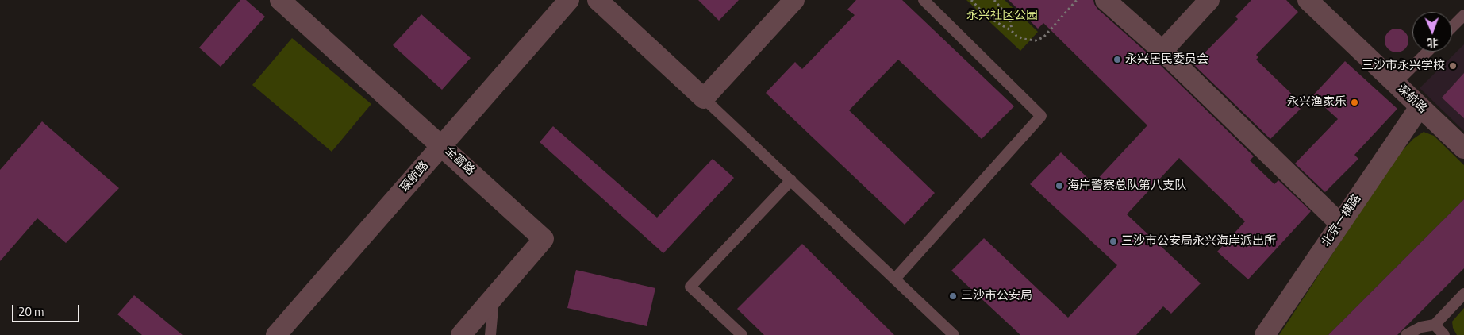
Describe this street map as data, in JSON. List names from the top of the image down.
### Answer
{
  "streets": {
    "street": [
      "深航路",
      "全富路",
      "琛航路",
      "北京一横路"
    ]
  },
  "crossings": [
    ["深航路", "北京一横路"],
    ["全富路", "琛航路"]
  ],
  "parks": ["永兴社区公园"],
  "places": [
    "永兴居民委员会",
    "三沙市永兴学校",
    "永兴渔家乐",
    "海岸警察总队第八支队",
    "三沙市公安局永兴海岸派出所",
    "三沙市公安局"
  ],
  "scale_bar": "20 m",
  "north": "bottom"
}
